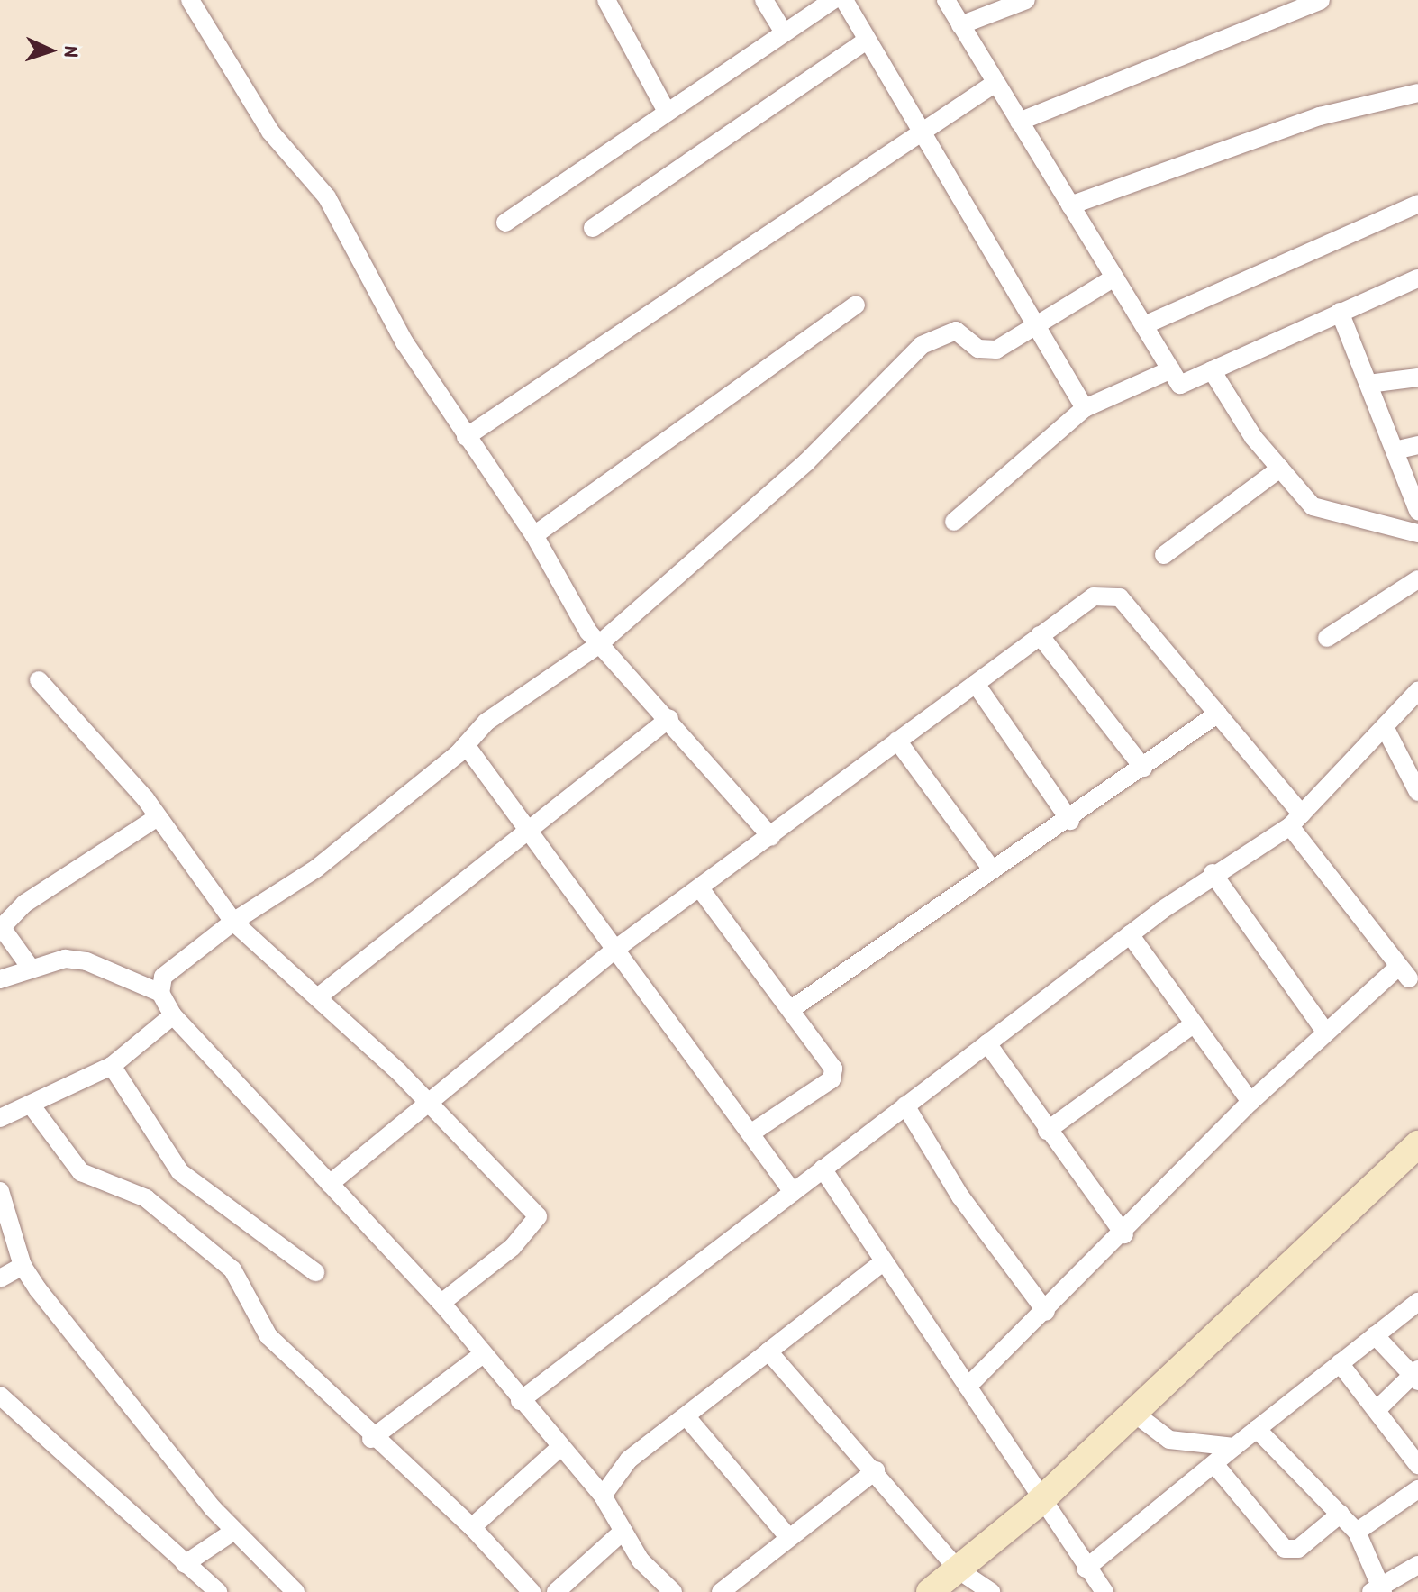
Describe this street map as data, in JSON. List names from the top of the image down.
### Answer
{
  "north": "right"
}
